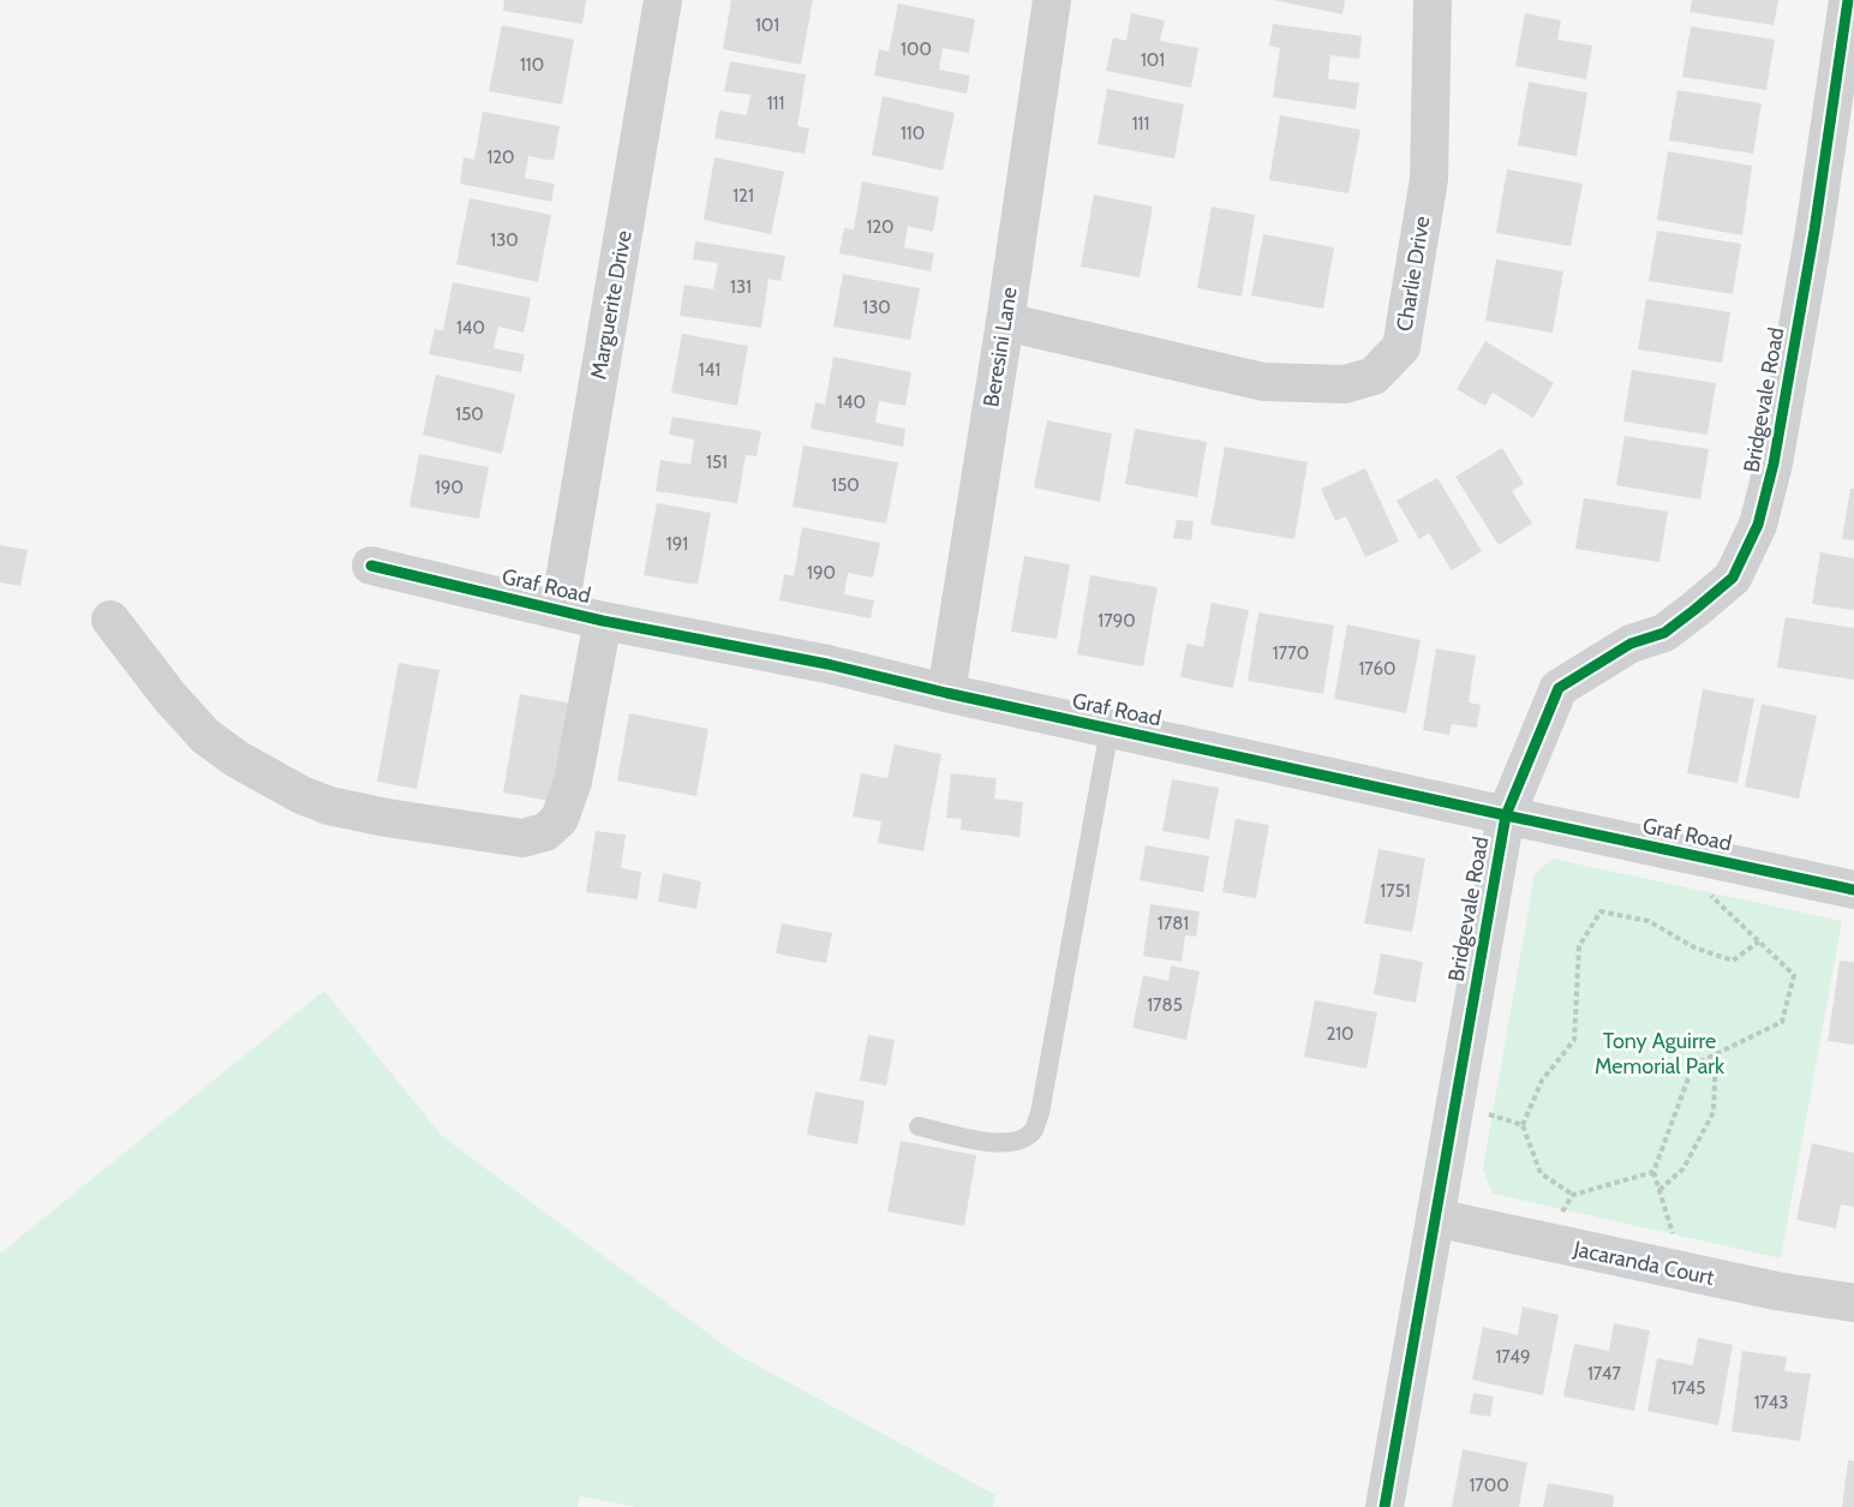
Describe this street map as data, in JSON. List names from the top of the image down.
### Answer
{
  "streets": {
    "street": [
      "Charlie Drive",
      "Marguerite Drive",
      "Beresini Lane",
      "Bridgevale Road",
      "Graf Road",
      "Jacaranda Court"
    ]
  },
  "crossings": [
    ["Charlie Drive", "Beresini Lane"],
    ["Marguerite Drive", "Graf Road"],
    ["Beresini Lane", "Graf Road"],
    ["Bridgevale Road", "Graf Road"],
    ["Bridgevale Road", "Jacaranda Court"]
  ],
  "parks": ["Tony Aguirre Memorial Park"],
  "house_numbers": [
    "101",
    "100",
    "101",
    "110",
    "111",
    "111",
    "110",
    "120",
    "121",
    "120",
    "130",
    "131",
    "130",
    "140",
    "141",
    "140",
    "150",
    "151",
    "150",
    "190",
    "191",
    "190",
    "1790",
    "1770",
    "1760",
    "1751",
    "1781",
    "1785",
    "210",
    "1749",
    "1747",
    "1745",
    "1743",
    "1700"
  ]
}
